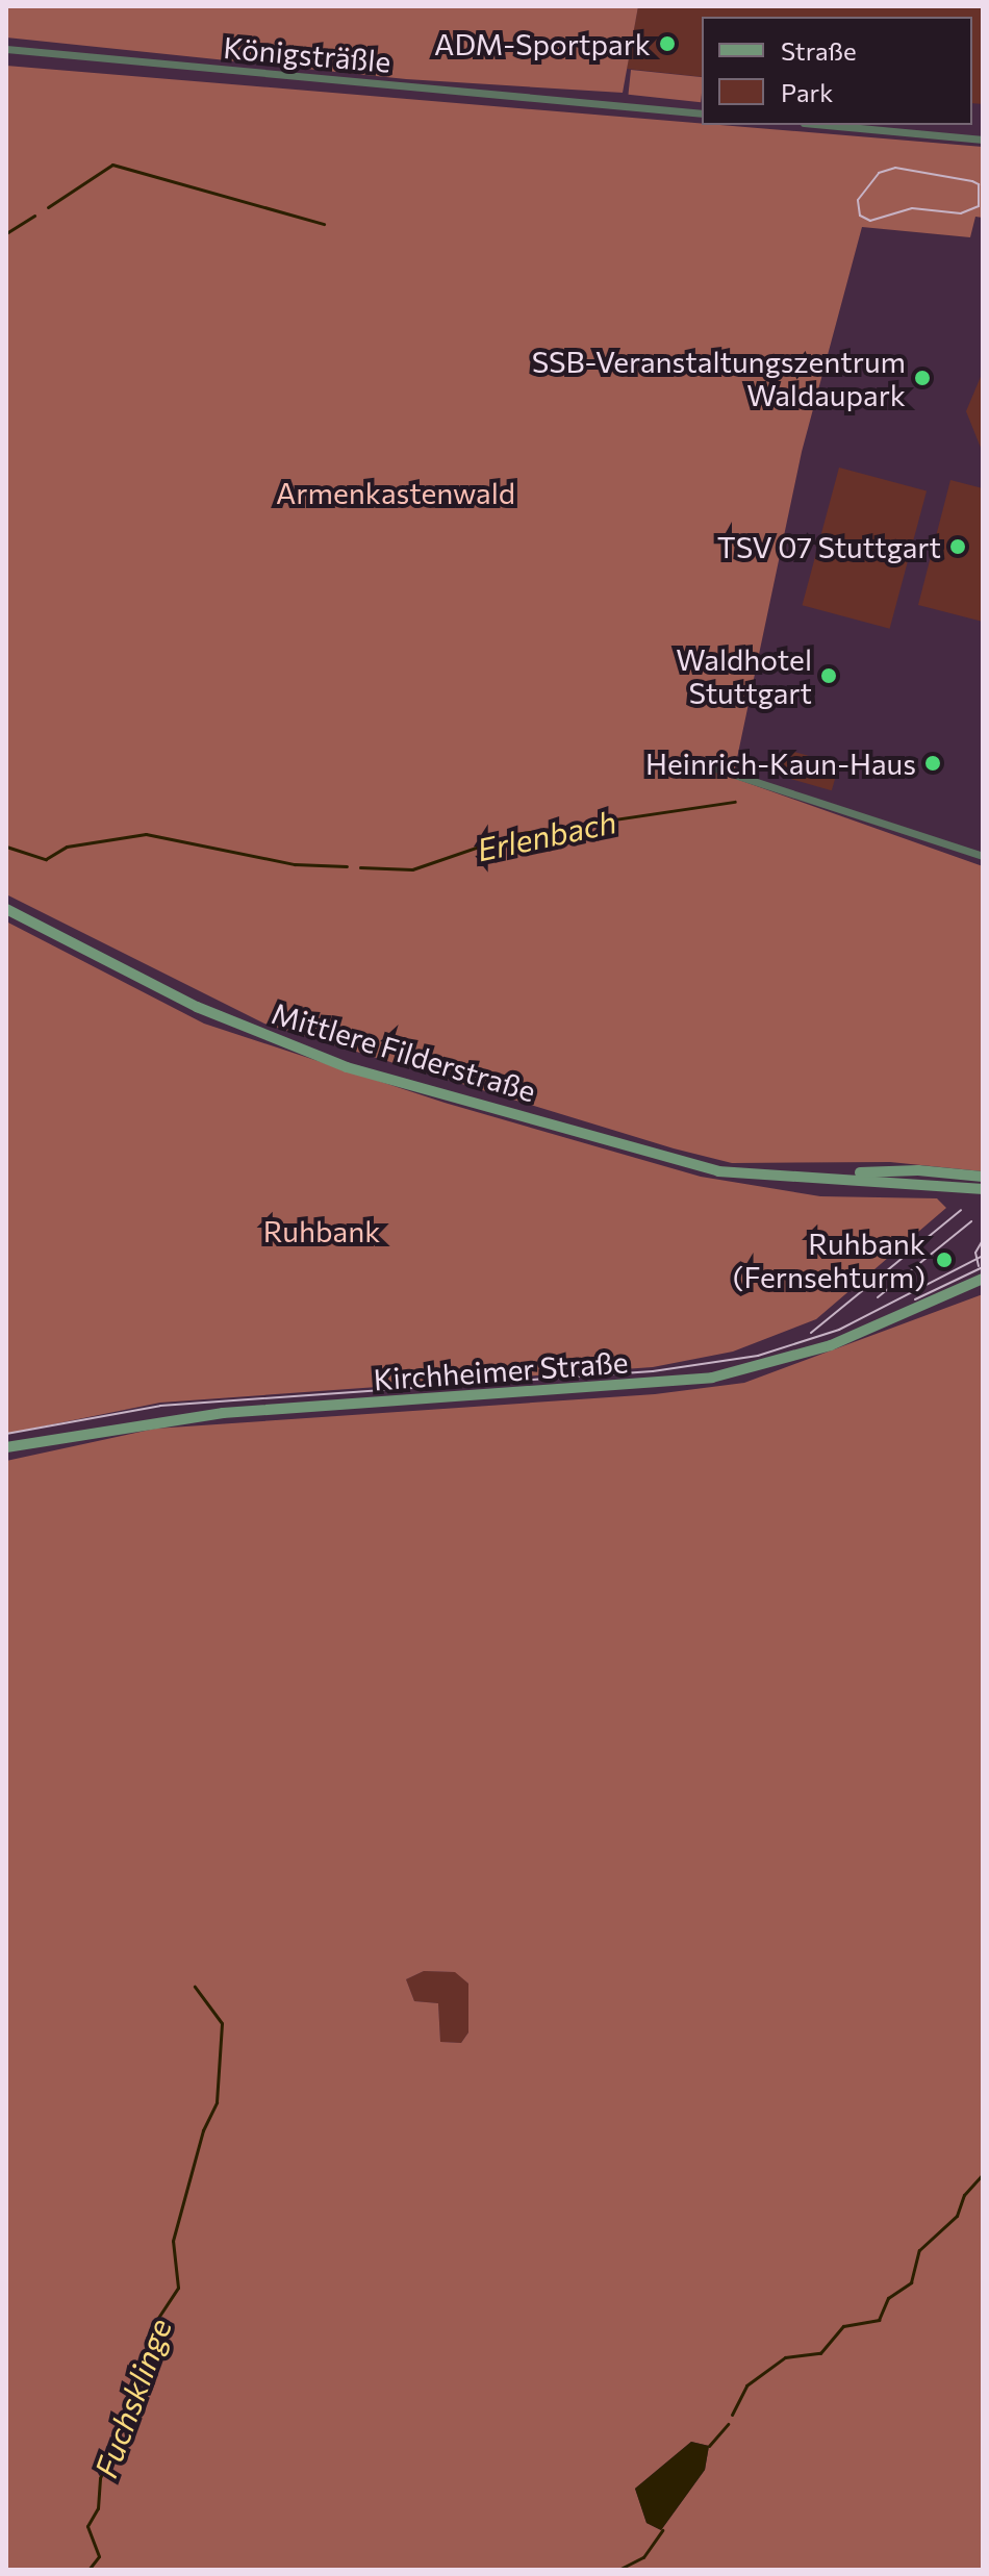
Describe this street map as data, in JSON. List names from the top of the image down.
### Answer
{
  "streets": {
    "main road": ["Mittlere Filderstraße", "Kirchheimer Straße"],
    "street": ["Königsträßle"]
  },
  "water": ["Erlenbach", "Fuchsklinge"],
  "parks": ["Armenkastenwald", "Ruhbank"],
  "places": [
    "ADM-Sportpark",
    "SSB-Veranstaltungszentrum Waldaupark",
    "TSV 07 Stuttgart",
    "Waldhotel Stuttgart",
    "Heinrich-Kaun-Haus",
    "Ruhbank (Fernsehturm)"
  ],
  "legend": ["Straße", "Park"]
}
